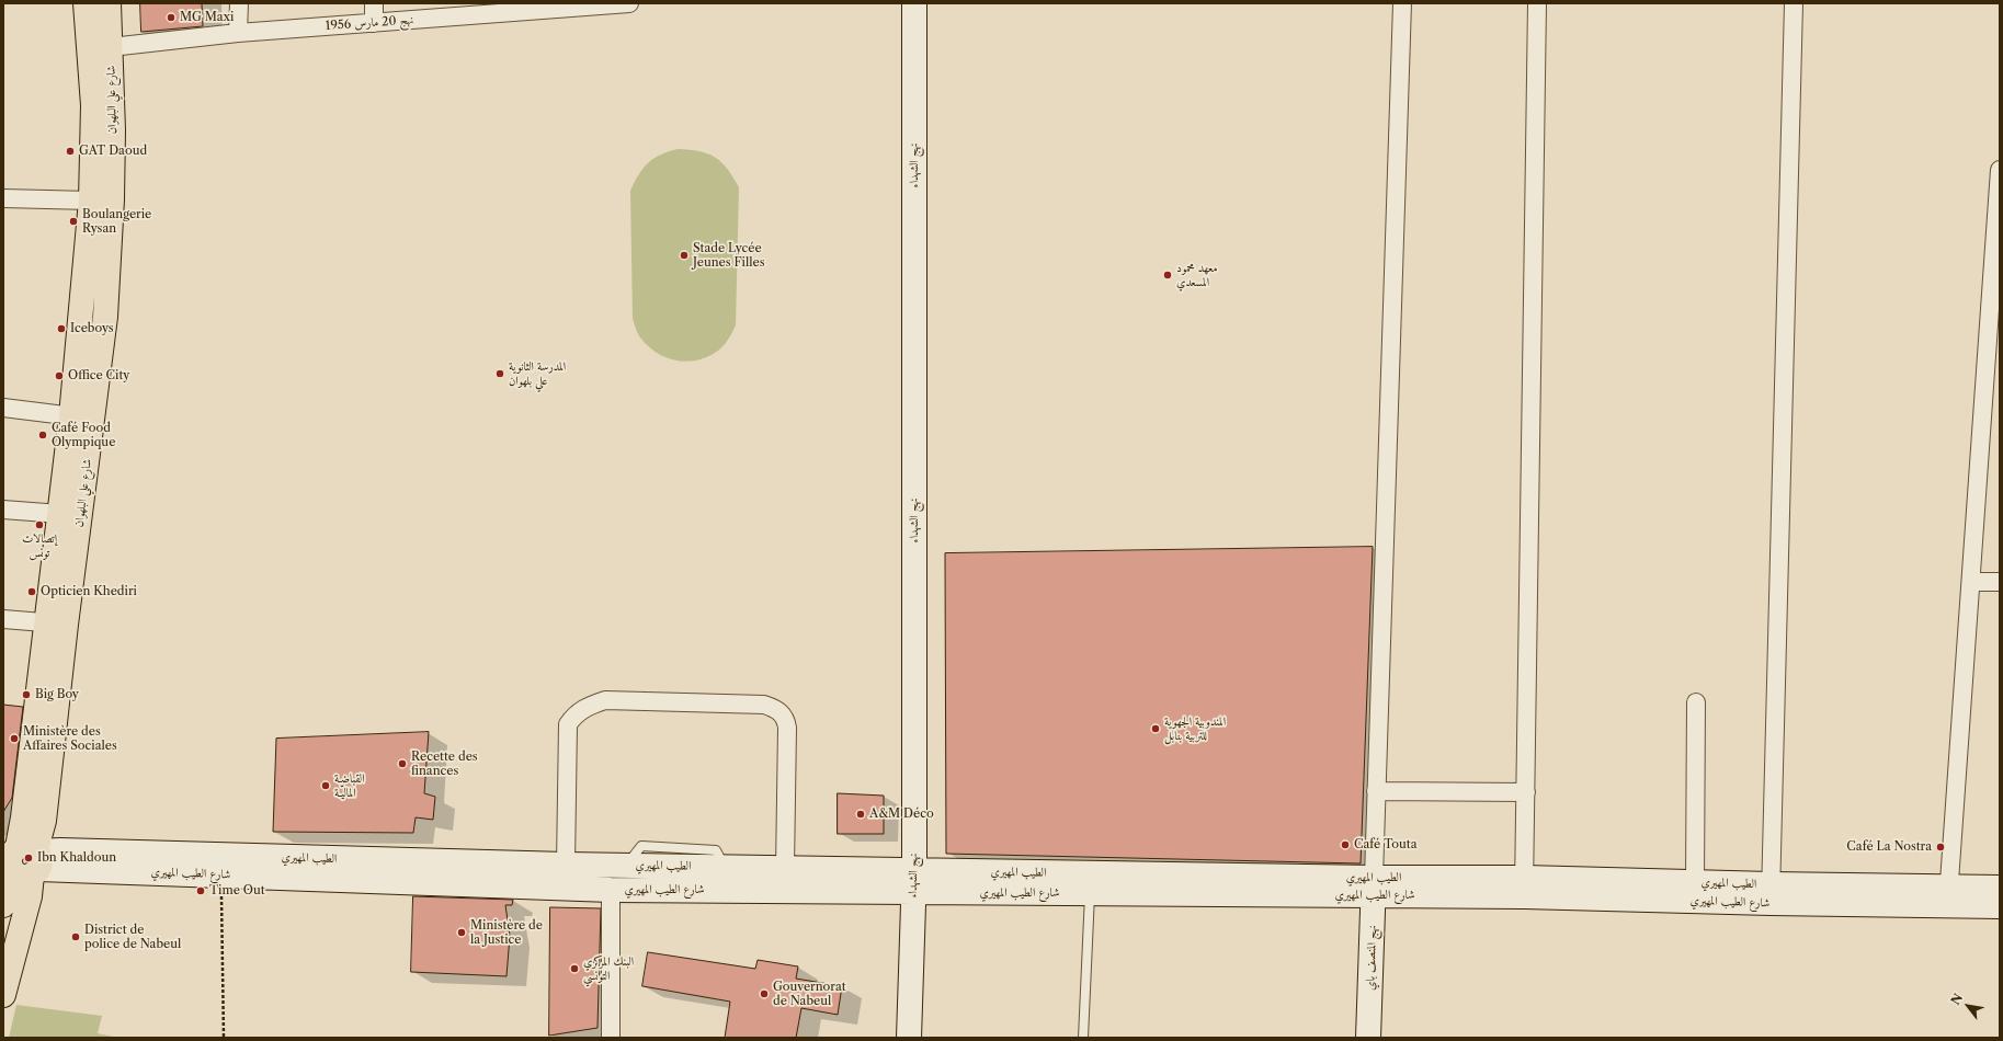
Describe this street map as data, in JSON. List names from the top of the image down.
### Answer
{
  "streets": {
    "main road": ["شارع علي البلهوان"],
    "street": [
      "نهج 20 مارس 1956",
      "نهج الشهداء",
      "الطيب المهيري",
      "شارع الطيب المهيري",
      "نهج المنصف باي"
    ]
  },
  "crossings": [
    ["نهج 20 مارس 1956", "شارع علي البلهوان"],
    ["شارع علي البلهوان", "الطيب المهيري"],
    ["شارع علي البلهوان", "شارع الطيب المهيري"],
    ["نهج الشهداء", "الطيب المهيري"],
    ["نهج الشهداء", "شارع الطيب المهيري"],
    ["الطيب المهيري", "شارع الطيب المهيري"],
    ["الطيب المهيري", "نهج المنصف باي"],
    ["شارع الطيب المهيري", "نهج المنصف باي"]
  ],
  "places": [
    "MG Maxi",
    "GAT Daoud",
    "Boulangerie Rysan",
    "Stade Lycée Jeunes Filles",
    "معهد محمود المسعدي",
    "Iceboys",
    "المدرسة الثانوية علي بلهوان",
    "Office City",
    "Café Food Olympique",
    "إتصالات تونس",
    "Opticien Khediri",
    "Big Boy",
    "المندوبية الجهوية للتربية بنابل",
    "Ministère des Affaires Sociales",
    "Recette des finances",
    "القباضـة الماليّـة",
    "A&M Déco",
    "Café Touta",
    "Café La Nostra",
    "Ibn Khaldoun",
    "Time Out",
    "Ministère de la Justice",
    "District de police de Nabeul",
    "البنك المركزي التونسي",
    "Gouvernorat de Nabeul"
  ],
  "north": "top left"
}
